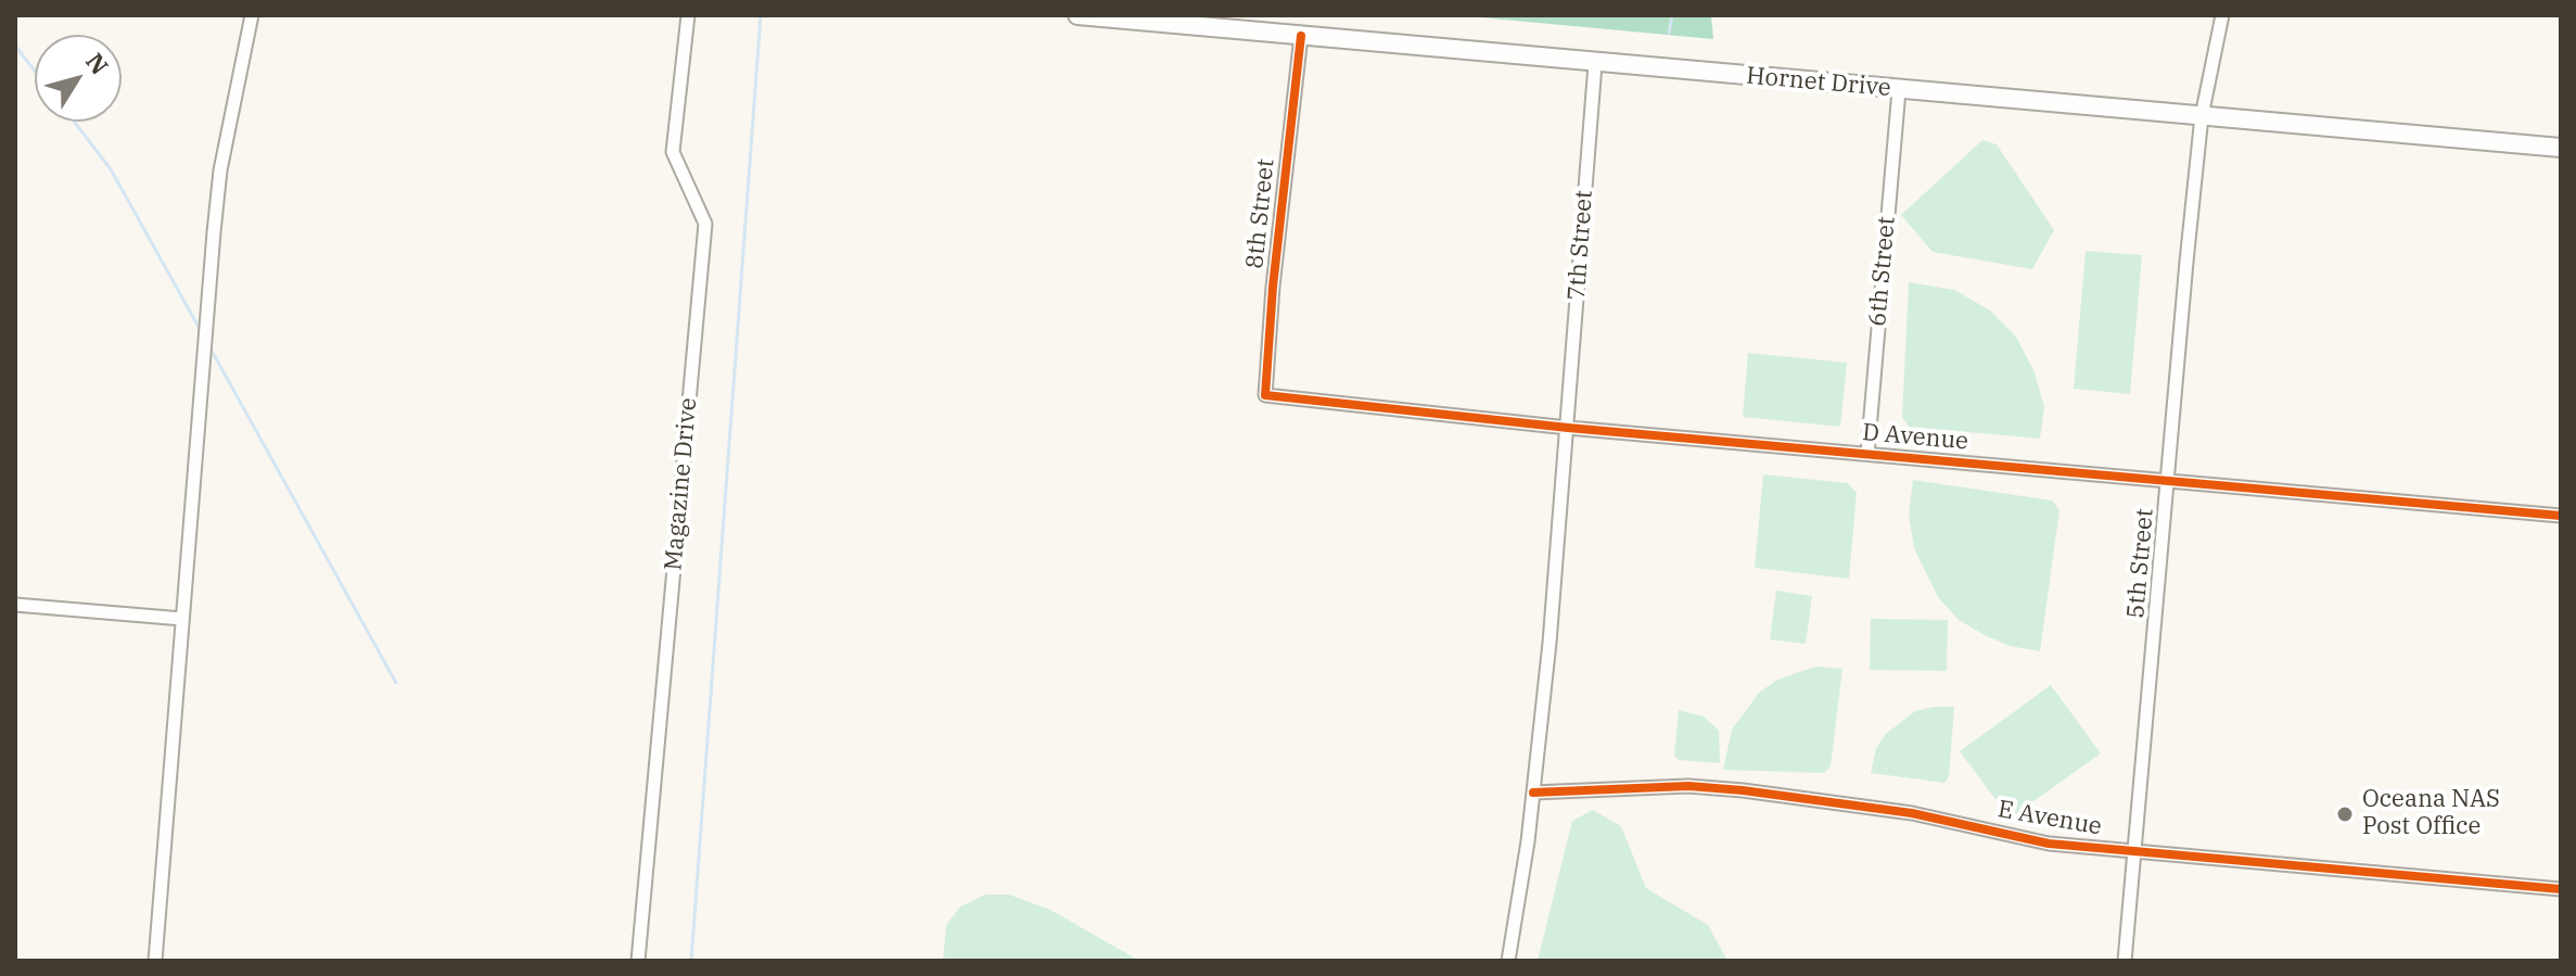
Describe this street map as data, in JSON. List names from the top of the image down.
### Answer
{
  "streets": {
    "main road": ["Hornet Drive"],
    "street": [
      "8th Street",
      "7th Street",
      "6th Street",
      "D Avenue",
      "Magazine Drive",
      "5th Street",
      "E Avenue"
    ]
  },
  "crossings": [
    ["Hornet Drive", "8th Street"],
    ["Hornet Drive", "7th Street"],
    ["Hornet Drive", "6th Street"],
    ["Hornet Drive", "5th Street"],
    ["8th Street", "D Avenue"],
    ["7th Street", "D Avenue"],
    ["7th Street", "E Avenue"],
    ["6th Street", "D Avenue"],
    ["D Avenue", "5th Street"],
    ["5th Street", "E Avenue"]
  ],
  "places": ["Oceana NAS Post Office"],
  "north": "top right"
}
